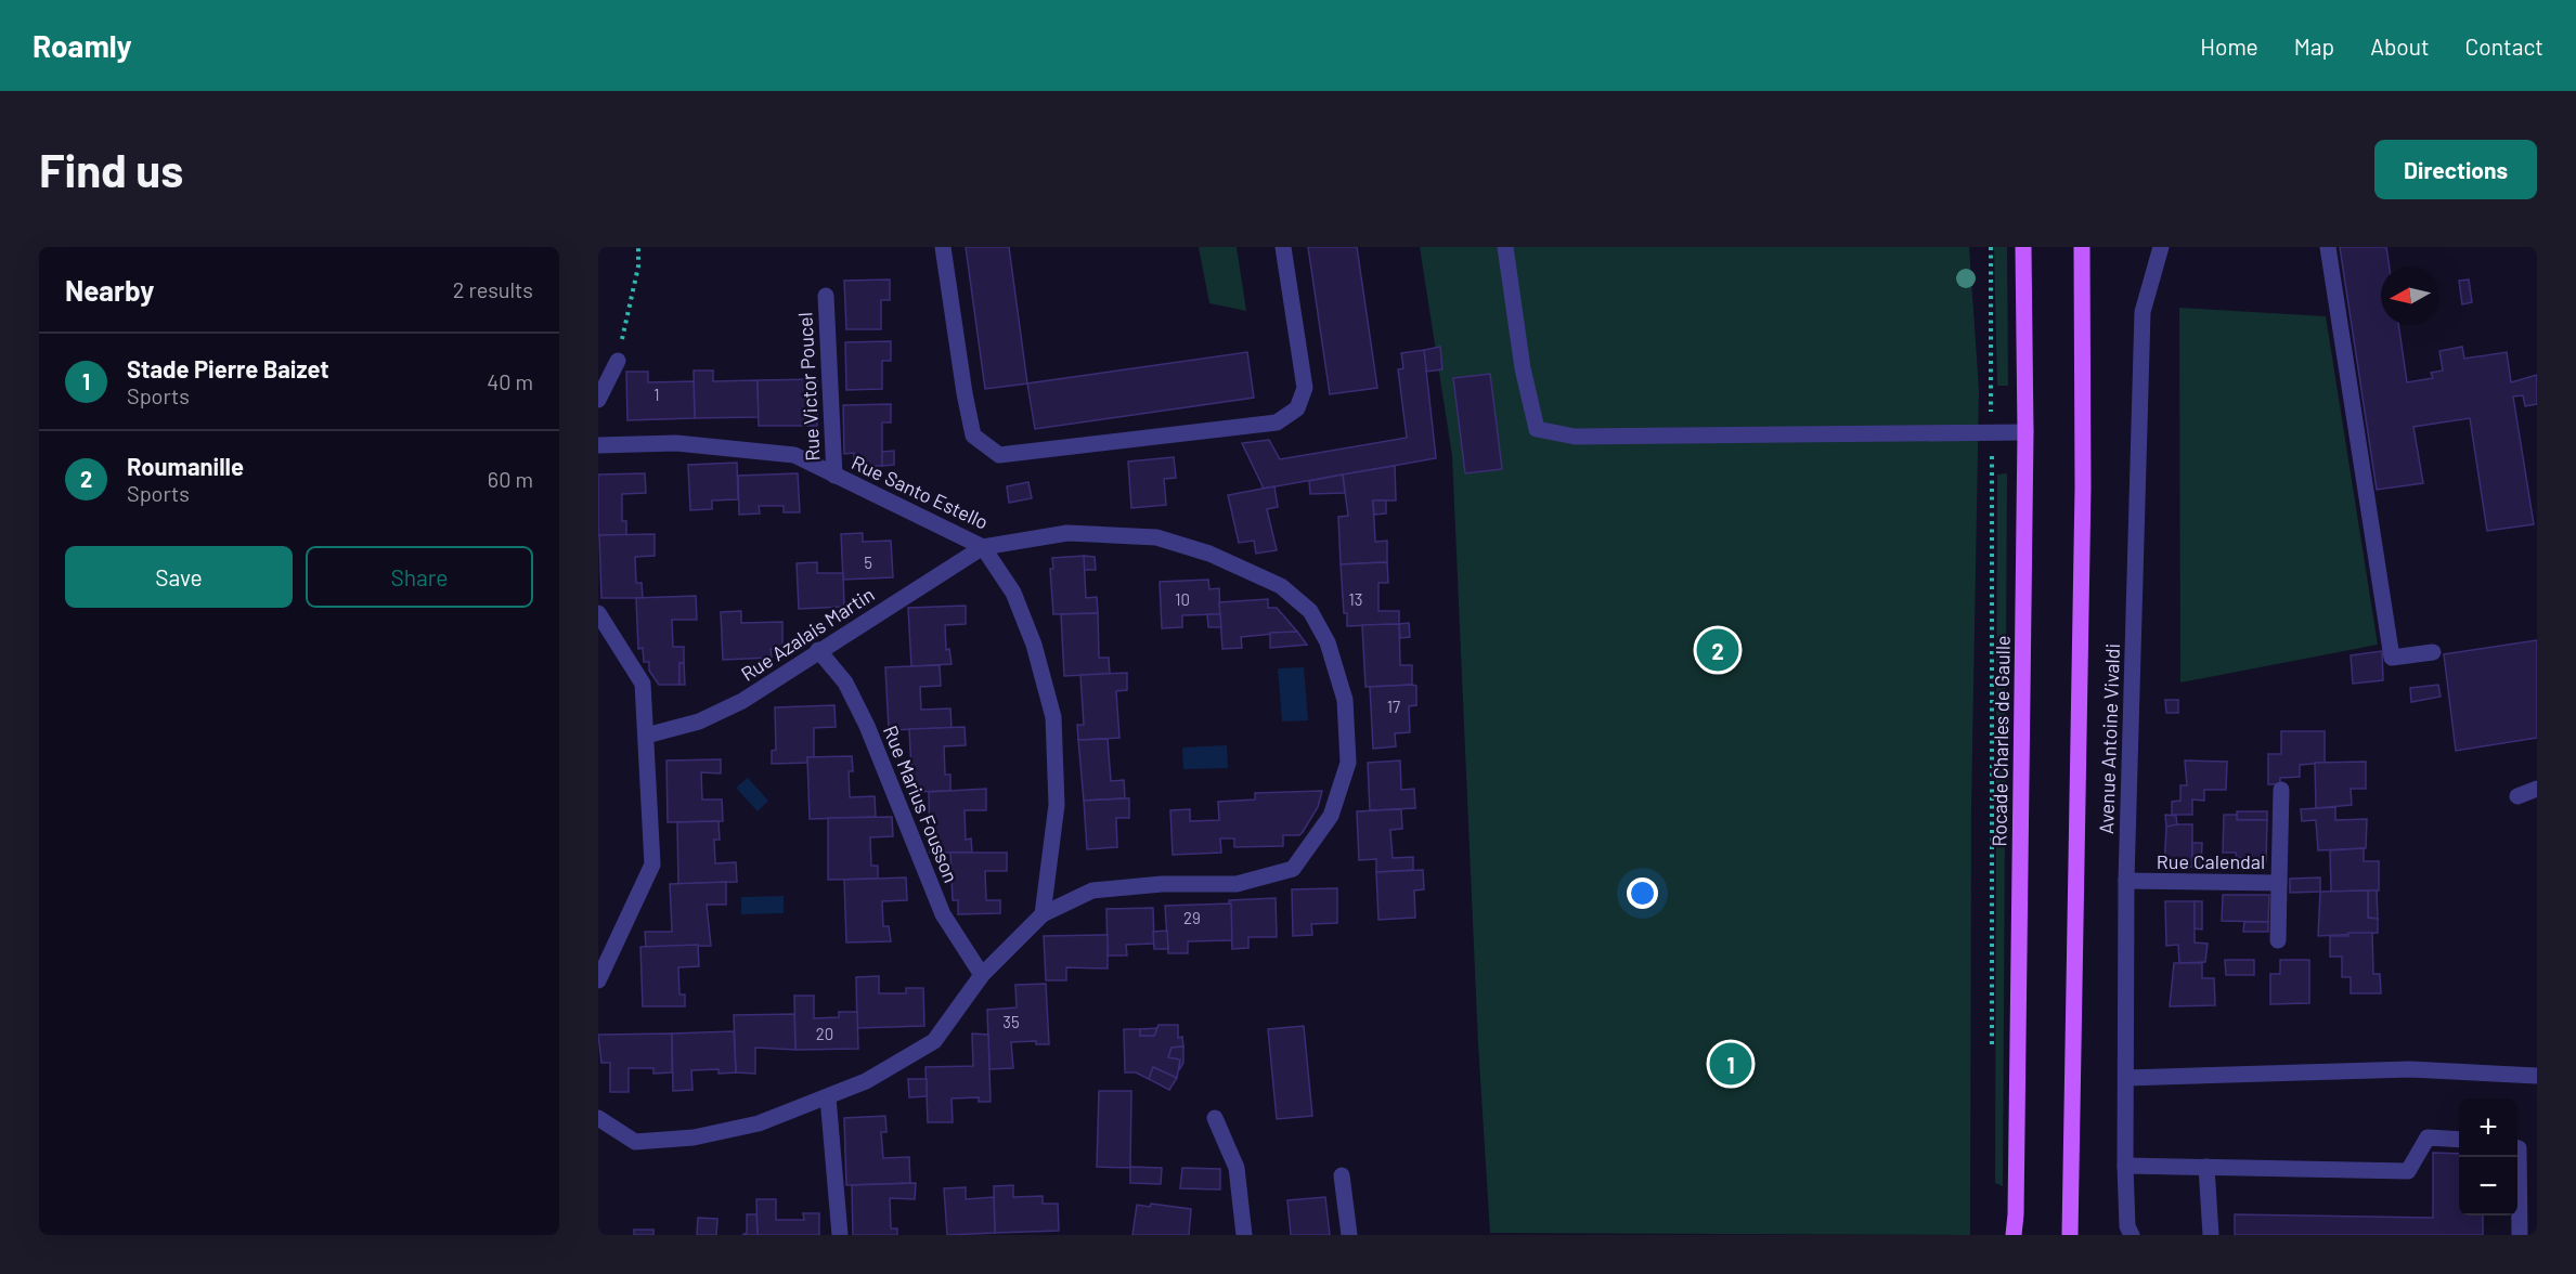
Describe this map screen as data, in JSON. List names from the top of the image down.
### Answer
{
  "streets": {
    "main road": ["Rocade Charles de Gaulle"],
    "street": [
      "Rue Victor Poucel",
      "Rue Santo Estello",
      "Rue Azalais Martin",
      "Avenue Antoine Vivaldi",
      "Rue Marius Fousson",
      "Rue Calendal"
    ]
  },
  "crossings": [
    ["Rue Victor Poucel", "Rue Santo Estello"],
    ["Rue Santo Estello", "Rue Azalais Martin"],
    ["Rue Santo Estello", "Rue Marius Fousson"],
    ["Rue Azalais Martin", "Rue Marius Fousson"],
    ["Avenue Antoine Vivaldi", "Rue Calendal"]
  ],
  "house_numbers": [
    "1",
    "5",
    "10",
    "13",
    "17",
    "29",
    "35",
    "20"
  ],
  "north": "left",
  "page": {
    "header": "Roamly",
    "nav": [
      "Home",
      "Map",
      "About",
      "Contact"
    ],
    "buttons": [
      "Directions",
      ["Save", "Share"]
    ],
    "title": "Find us",
    "heading": ["Nearby", "2 results"],
    "list": [
      {
        "mark": "1",
        "name": "Stade Pierre Baizet",
        "note": "Sports",
        "value": "40 m"
      },
      {
        "mark": "2",
        "name": "Roumanille",
        "note": "Sports",
        "value": "60 m"
      }
    ],
    "pins": ["2", "1"],
    "map_buttons": ["+", "−"]
  }
}
